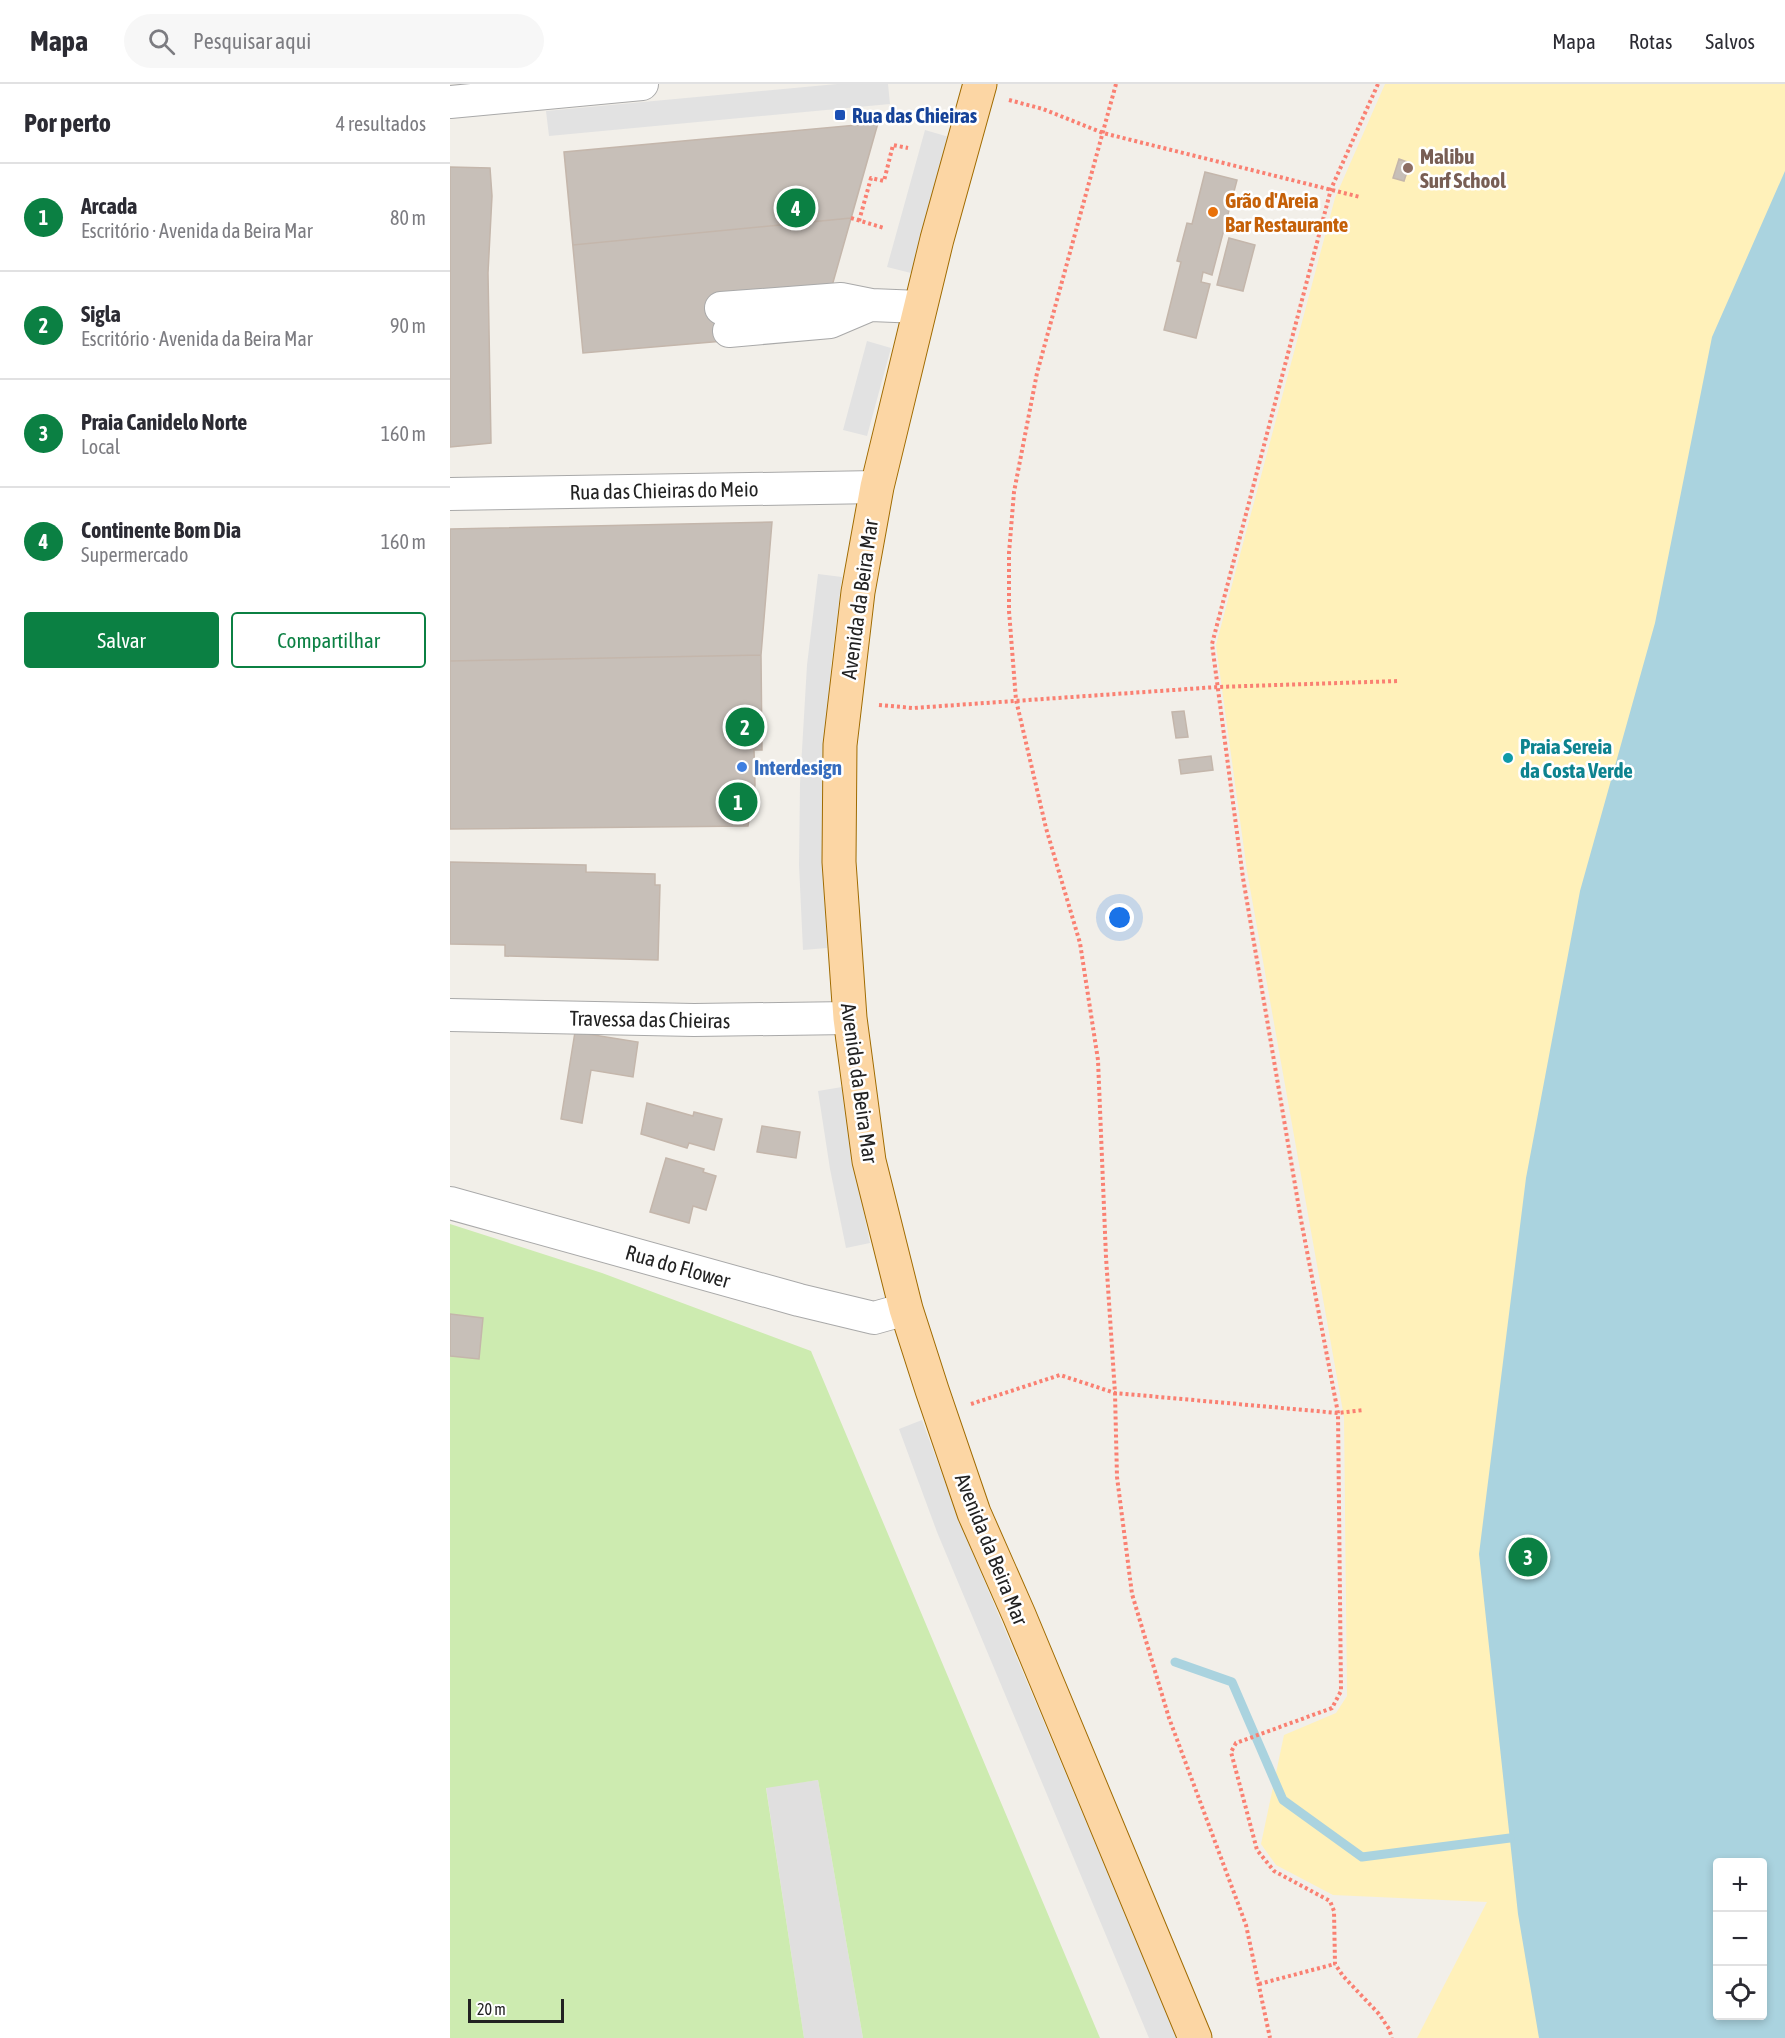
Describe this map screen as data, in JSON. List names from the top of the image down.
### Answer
{
  "streets": {
    "main road": ["Avenida da Beira Mar"],
    "street": ["Rua das Chieiras do Meio", "Travessa das Chieiras", "Rua do Flower"]
  },
  "crossings": [
    ["Rua das Chieiras do Meio", "Avenida da Beira Mar"],
    ["Avenida da Beira Mar", "Travessa das Chieiras"],
    ["Avenida da Beira Mar", "Rua do Flower"]
  ],
  "places": {
    "transit": ["Rua das Chieiras"],
    "other": [
      "Malibu Surf School",
      "Grão d'Areia Bar Restaurante",
      "Praia Sereia da Costa Verde",
      "Interdesign"
    ]
  },
  "scale_bar": "20 m",
  "page": {
    "header": "Mapa",
    "search": "Pesquisar aqui",
    "nav": ["Mapa", "Rotas", "Salvos"],
    "heading": ["Por perto", "4 resultados"],
    "list": [
      {
        "mark": "1",
        "name": "Arcada",
        "note": "Escritório · Avenida da Beira Mar",
        "value": "80 m"
      },
      {
        "mark": "2",
        "name": "Sigla",
        "note": "Escritório · Avenida da Beira Mar",
        "value": "90 m"
      },
      {
        "mark": "3",
        "name": "Praia Canidelo Norte",
        "note": "Local",
        "value": "160 m"
      },
      {
        "mark": "4",
        "name": "Continente Bom Dia",
        "note": "Supermercado",
        "value": "160 m"
      }
    ],
    "pins": [
      "4",
      "2",
      "1",
      "3"
    ],
    "buttons": ["Salvar", "Compartilhar"],
    "map_buttons": ["+", "−"],
    "scale": "20 m"
  }
}
